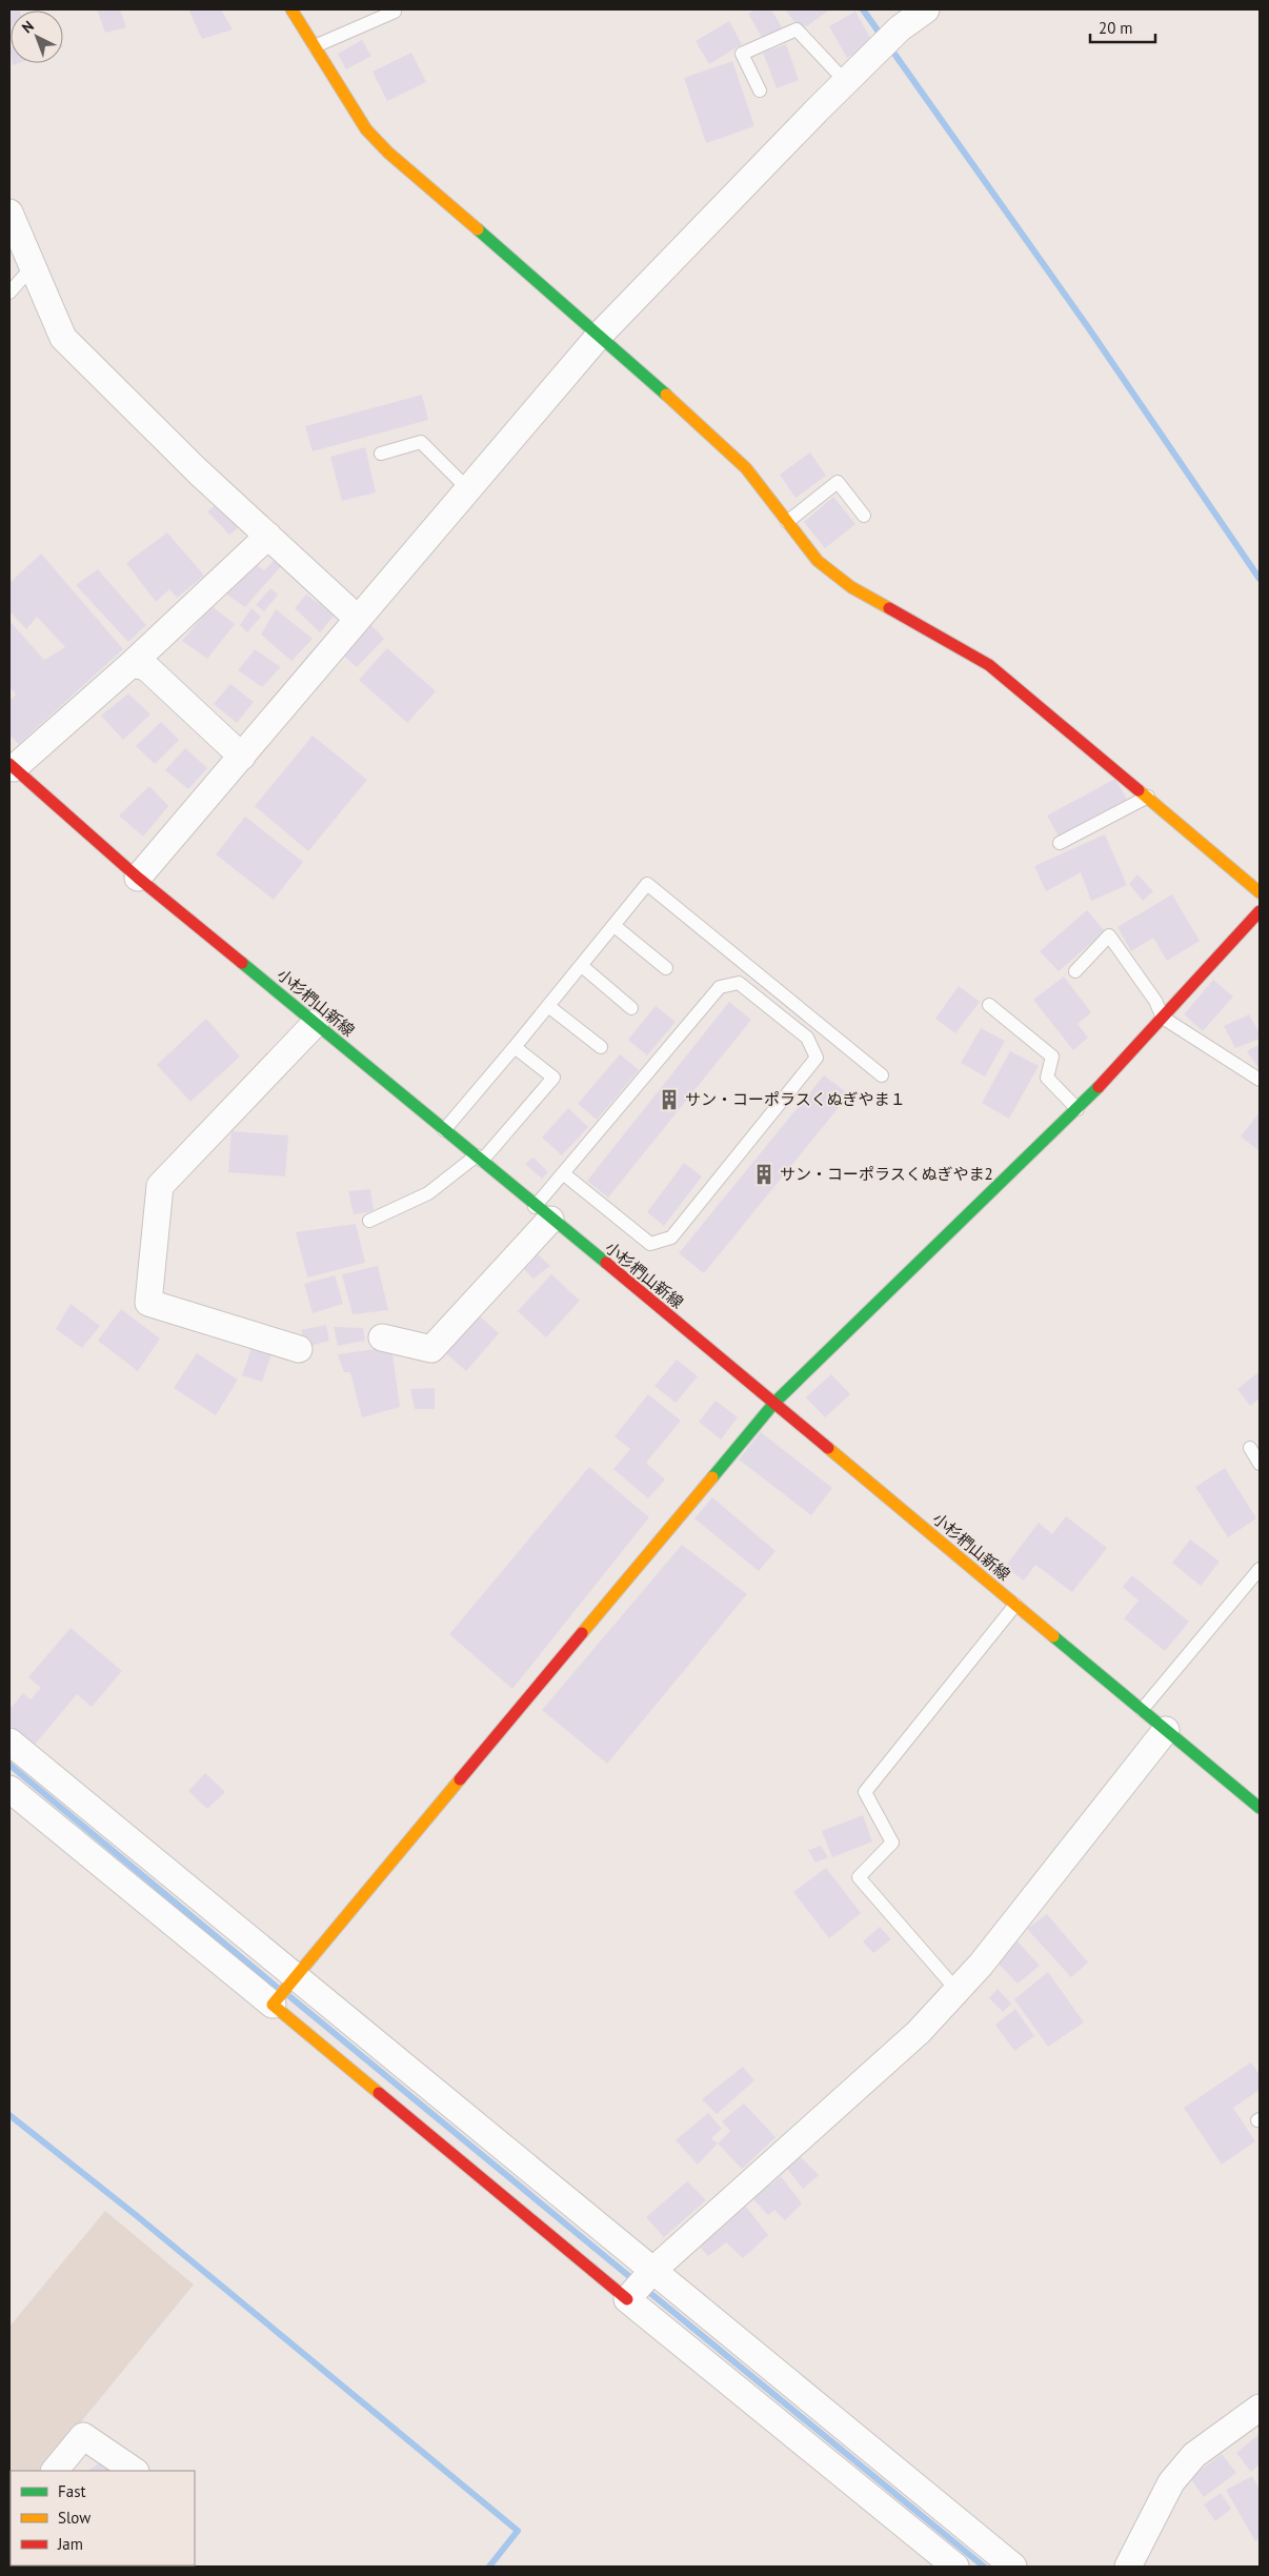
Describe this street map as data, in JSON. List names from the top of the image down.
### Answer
{
  "streets": {
    "street": ["小杉椚山新線"]
  },
  "places": {
    "building": ["サン・コーポラスくぬぎやま１", "サン・コーポラスくぬぎやま2"]
  },
  "legend": ["Fast", "Slow", "Jam"],
  "scale_bar": "20 m",
  "north": "top left"
}
